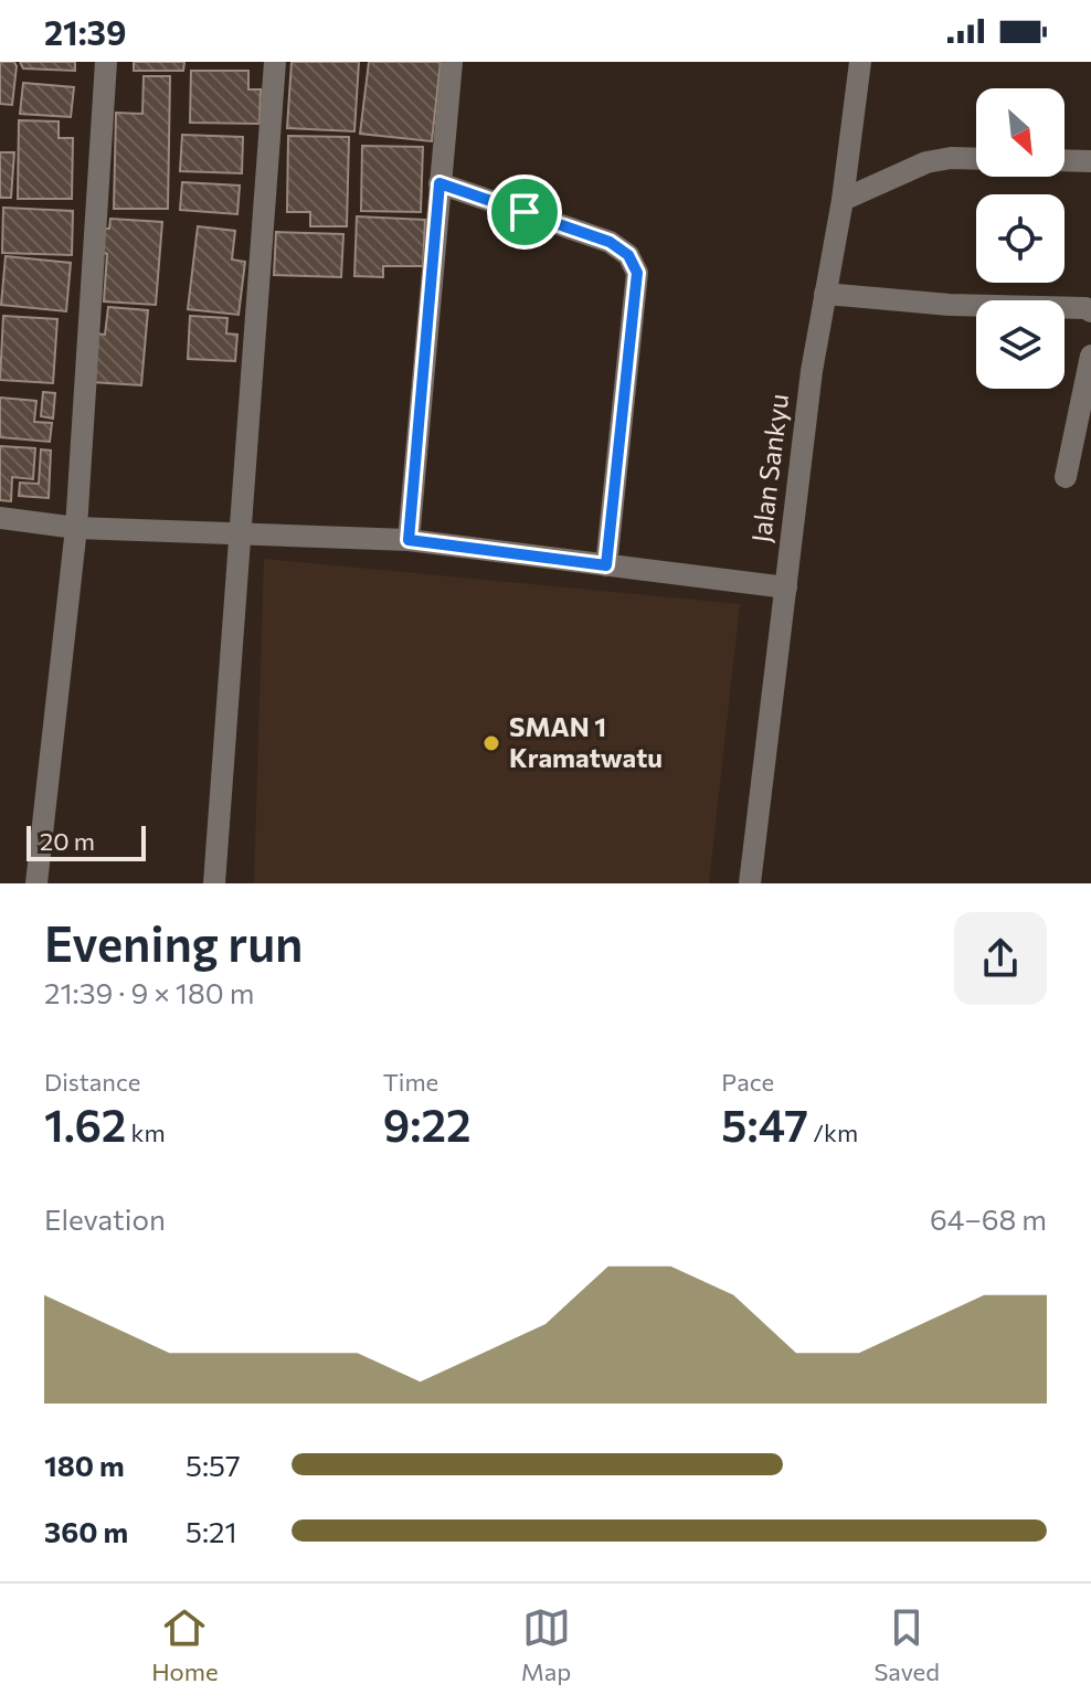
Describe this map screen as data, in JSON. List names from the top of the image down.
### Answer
{
  "streets": {
    "street": ["Jalan Sankyu"]
  },
  "places": ["SMAN 1 Kramatwatu"],
  "scale_bar": "20 m",
  "north": "bottom right",
  "page": {
    "status": "21:39",
    "scale": "20 m",
    "heading": ["Evening run", "21:39 · 9 × 180 m"],
    "stats": [
      ["Distance", "1.62 km"],
      ["Time", "9:22"],
      ["Pace", "5:47 /km"]
    ],
    "chart": ["Elevation", "64–68 m"],
    "list": [
      {
        "name": "180 m",
        "note": "5:57"
      },
      {
        "name": "360 m",
        "note": "5:21"
      }
    ],
    "tabs": ["Home", "Map", "Saved"]
  }
}
